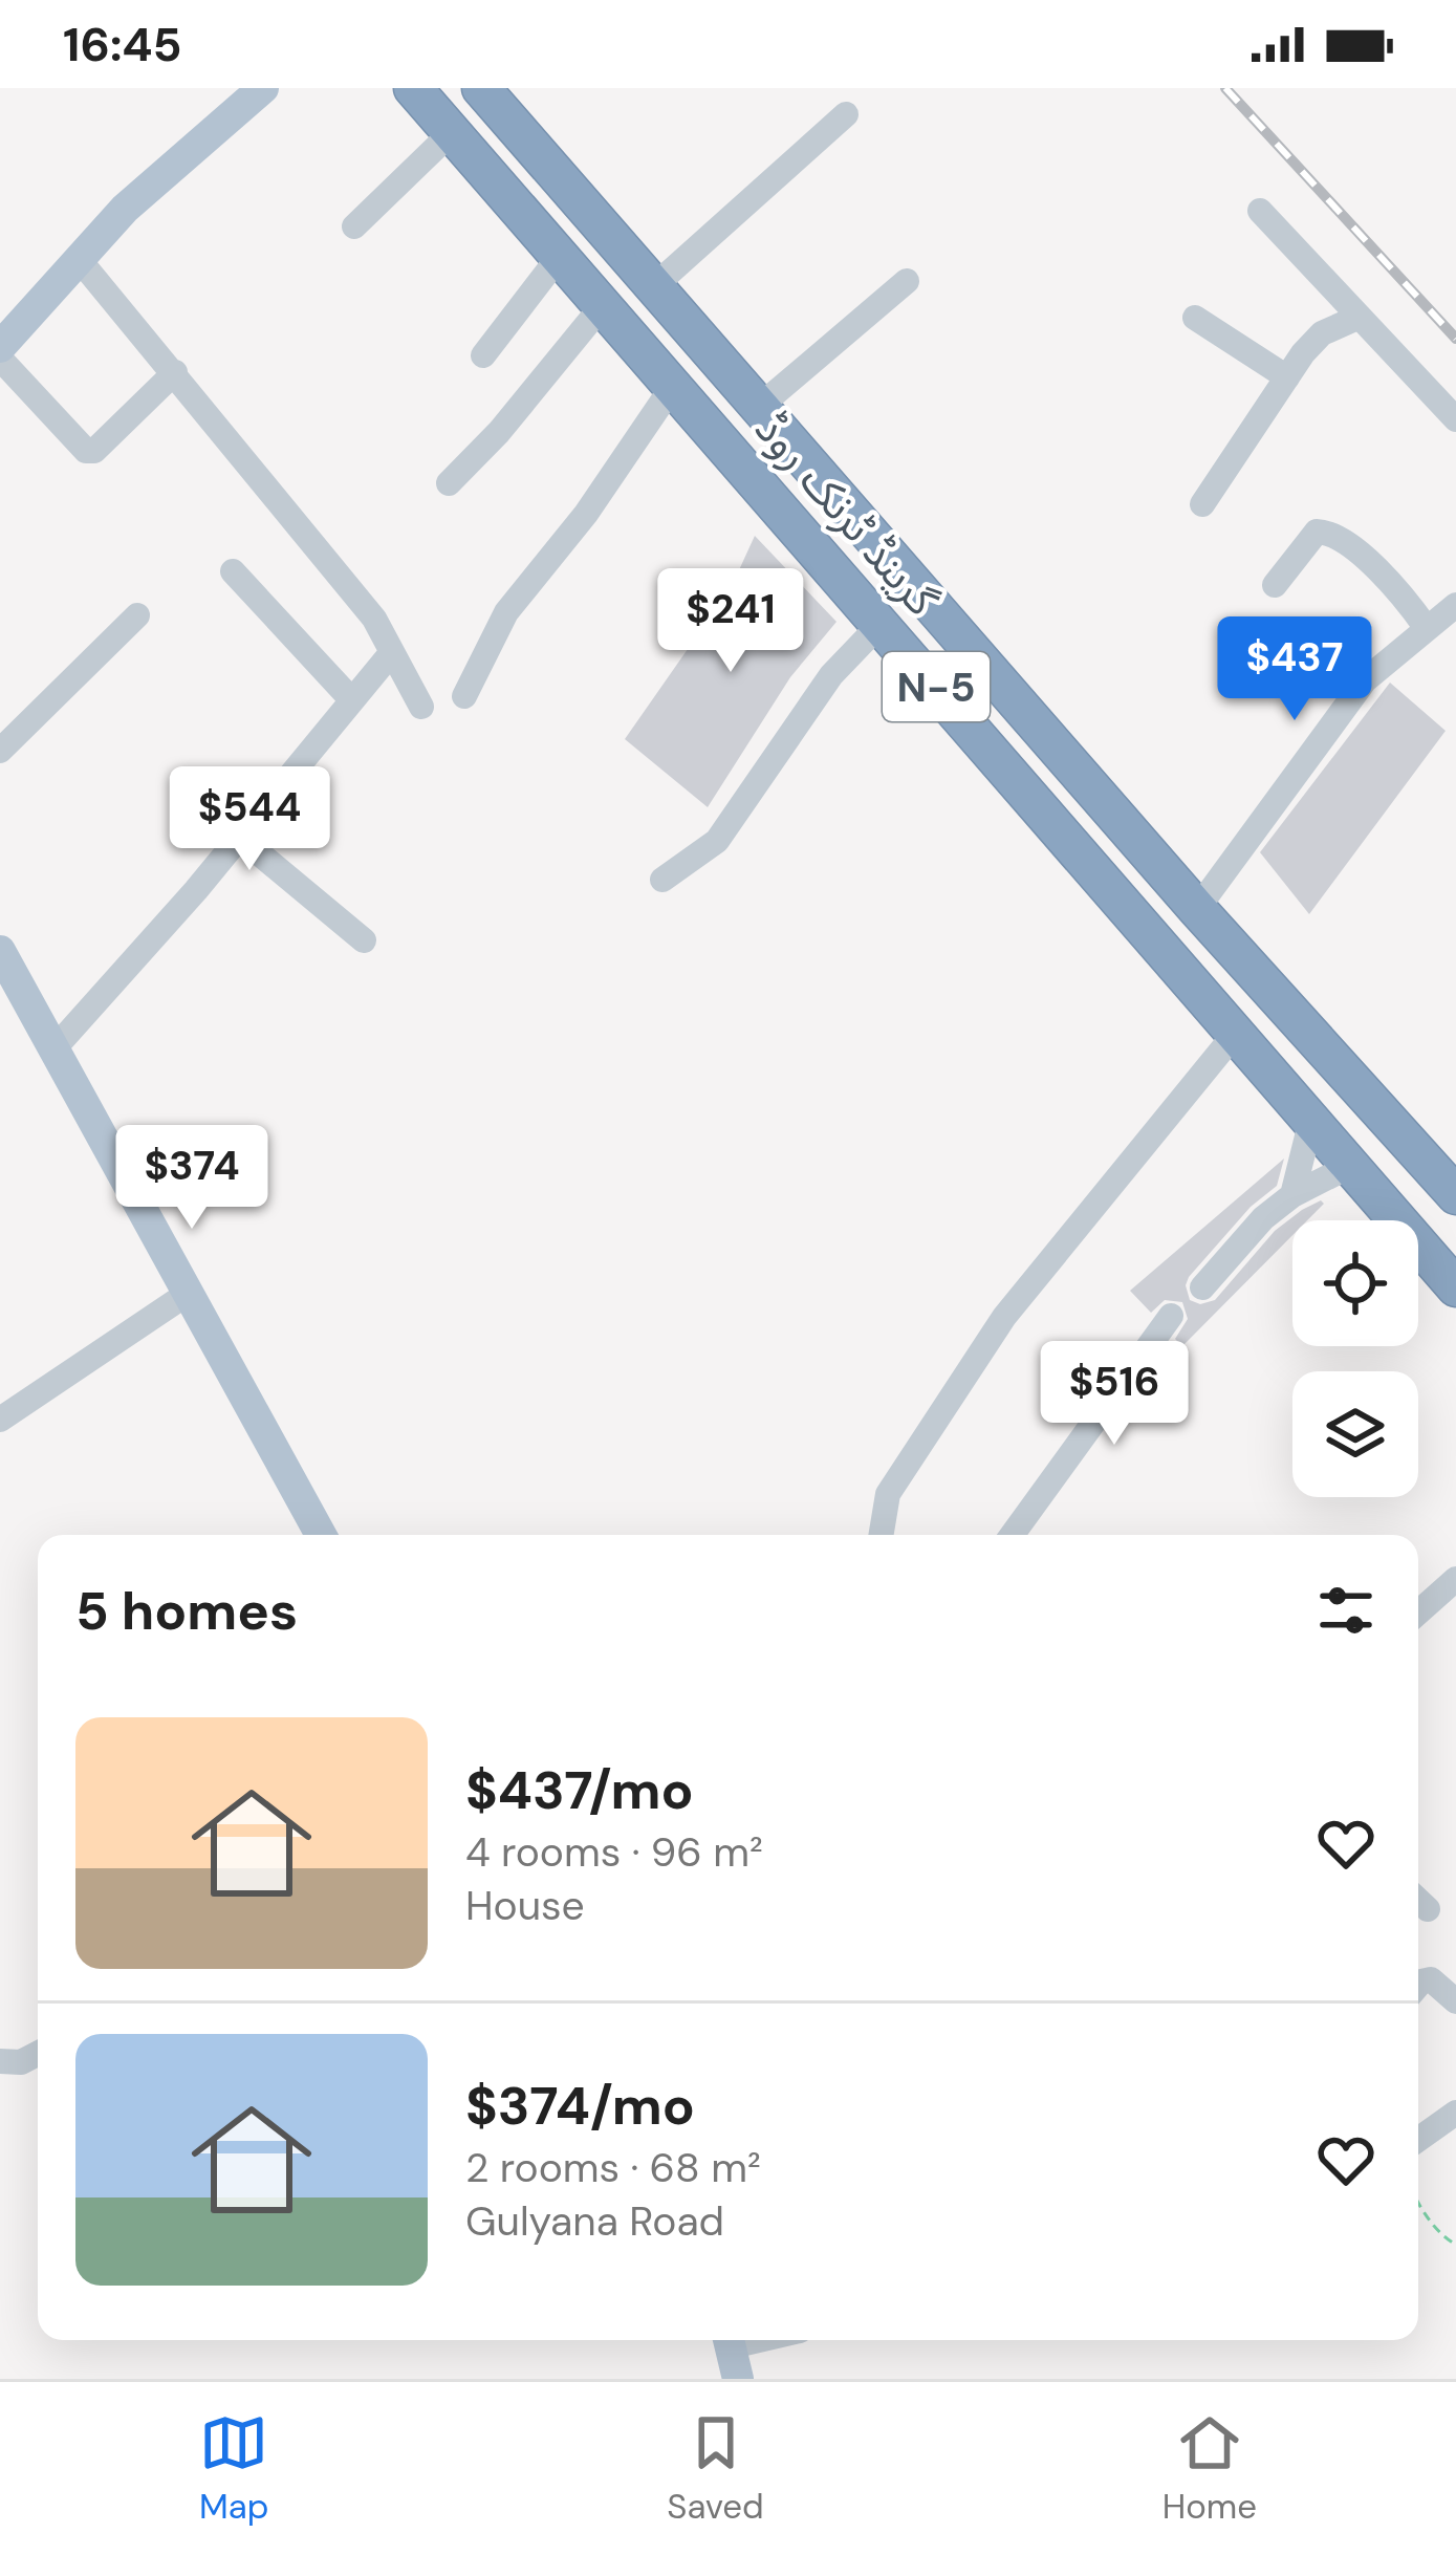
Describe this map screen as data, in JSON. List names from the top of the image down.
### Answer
{
  "streets": {
    "highway": ["گرینڈ ٹرنک روڈ", "N-5"]
  },
  "page": {
    "status": "16:45",
    "price": [
      "$241",
      "$437",
      "$544",
      "$374",
      "$516"
    ],
    "heading": "5 homes",
    "list": [
      {
        "name": "$437/mo",
        "note": "4 rooms · 96 m² · House"
      },
      {
        "name": "$374/mo",
        "note": "2 rooms · 68 m² · Gulyana Road"
      }
    ],
    "tabs": ["Map", "Saved", "Home"]
  }
}
